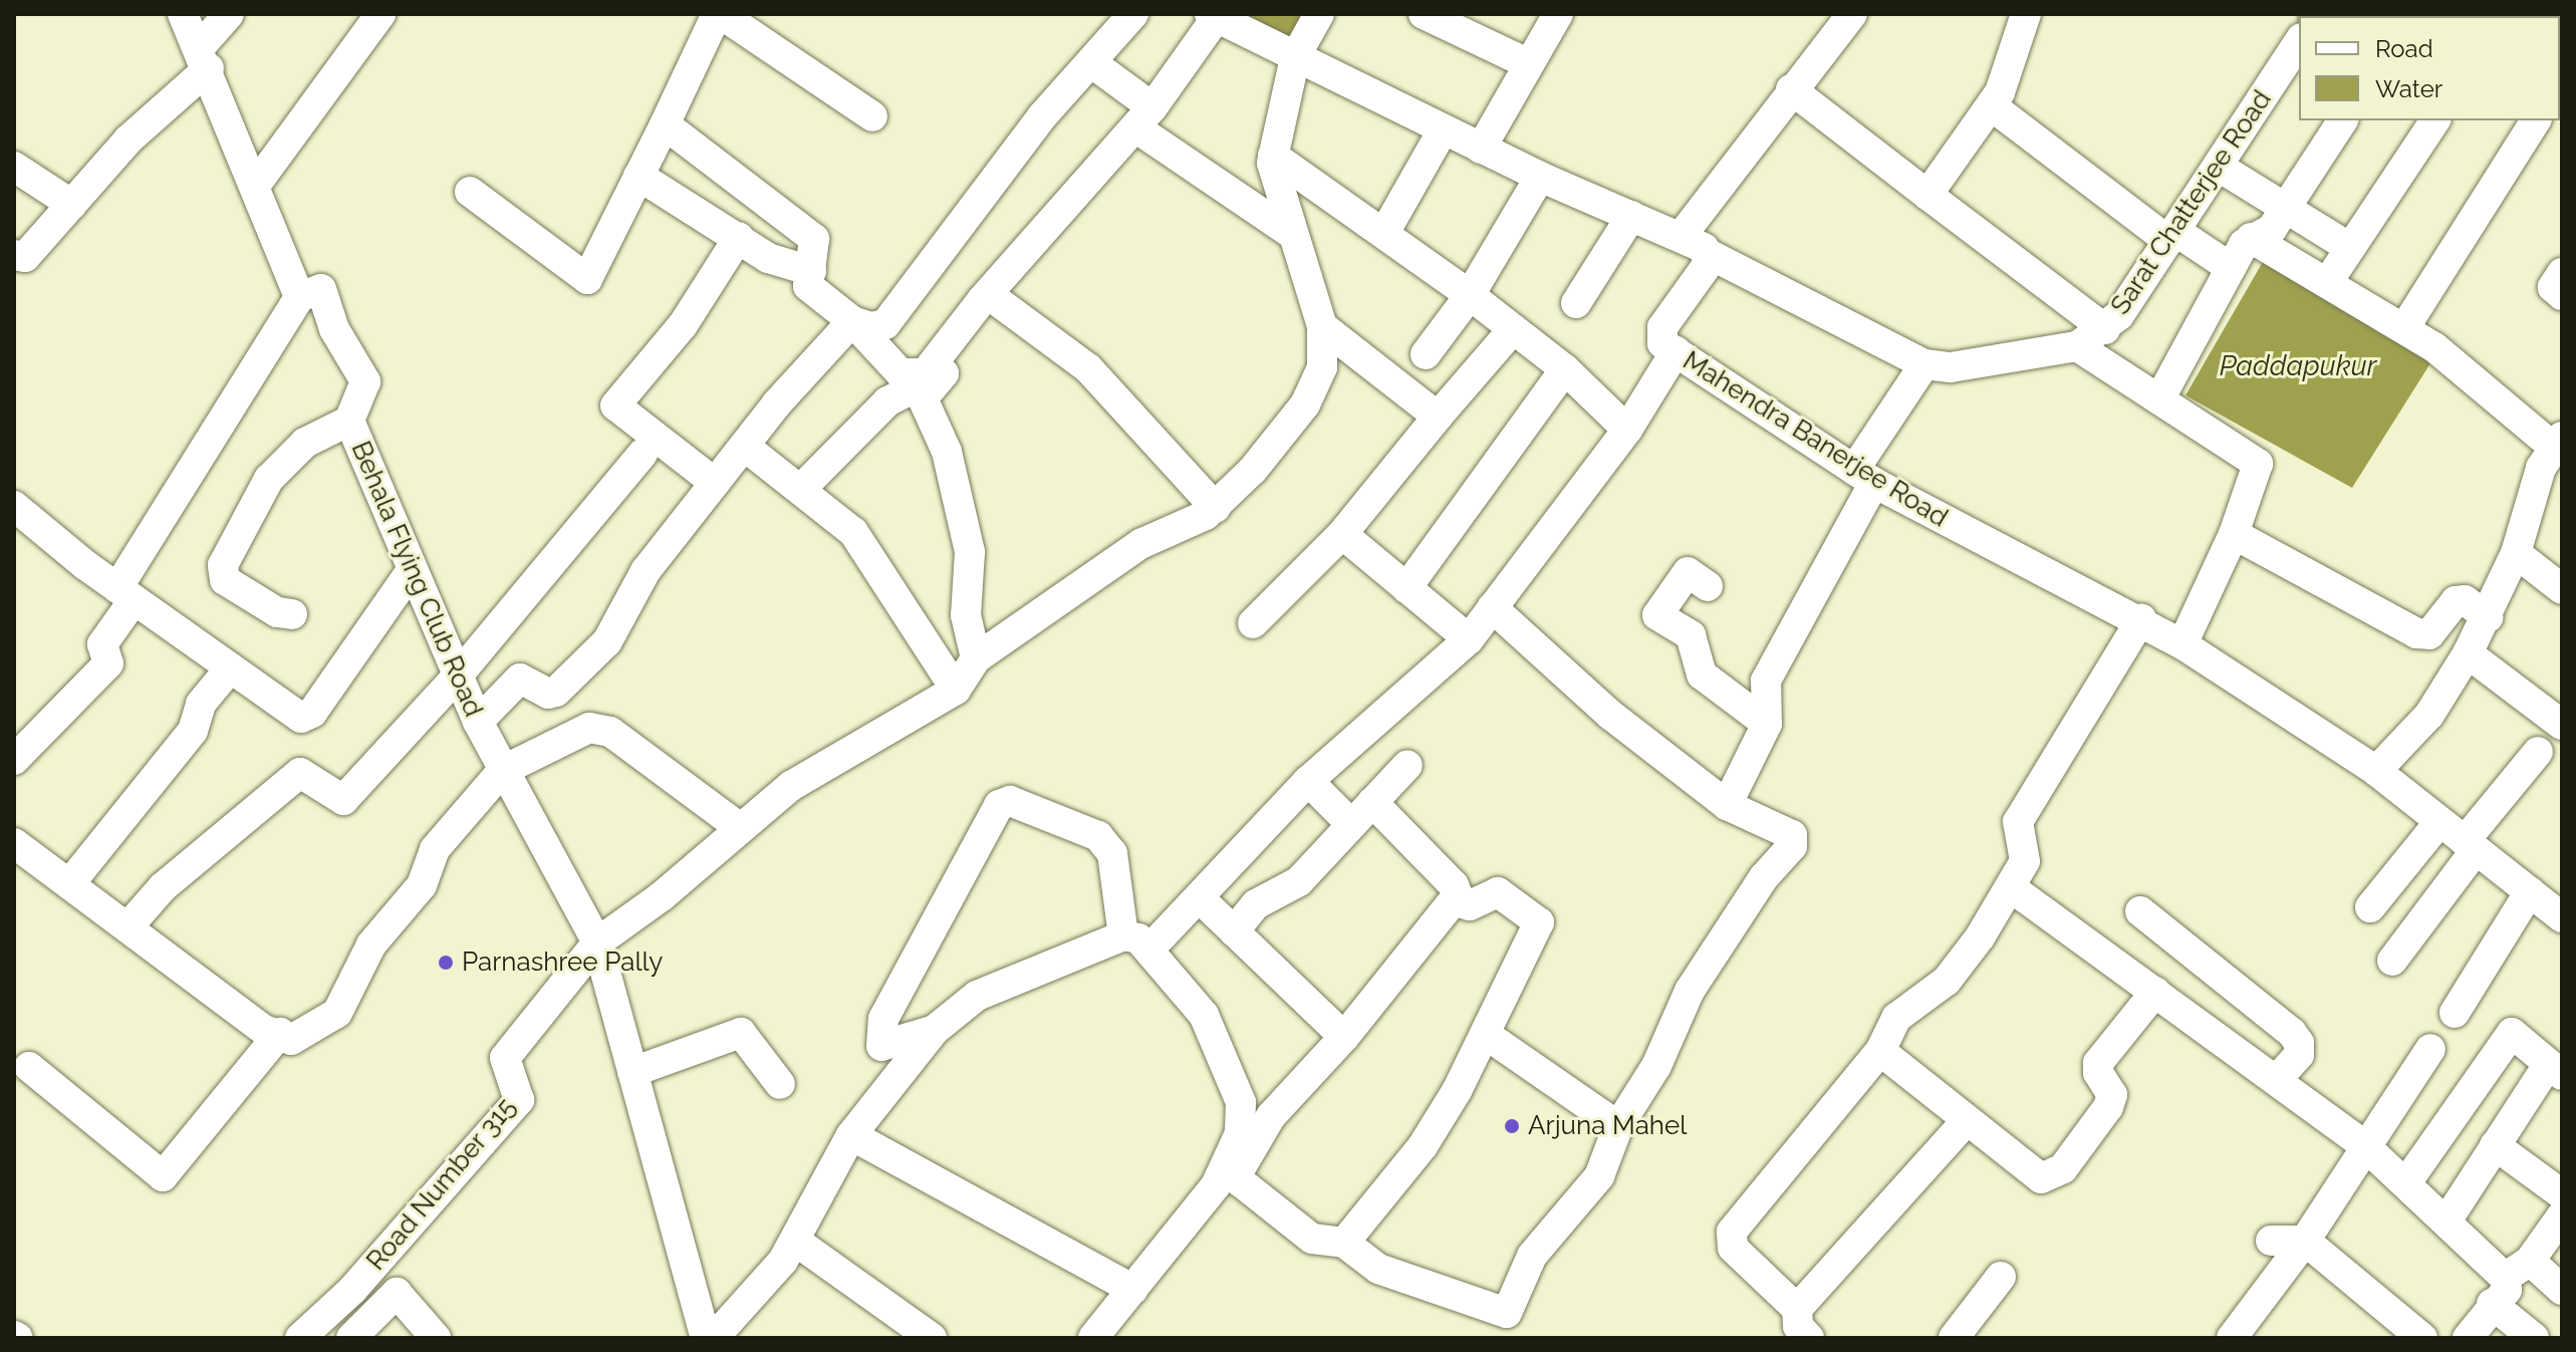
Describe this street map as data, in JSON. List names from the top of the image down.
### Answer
{
  "streets": {
    "street": [
      "Sarat Chatterjee Road",
      "Mahendra Banerjee Road",
      "Behala Flying Club Road",
      "Road Number 315"
    ]
  },
  "crossings": [
    ["Sarat Chatterjee Road", "Mahendra Banerjee Road"],
    ["Behala Flying Club Road", "Road Number 315"]
  ],
  "water": ["Paddapukur"],
  "places": ["Parnashree Pally", "Arjuna Mahel"],
  "legend": ["Road", "Water"]
}
